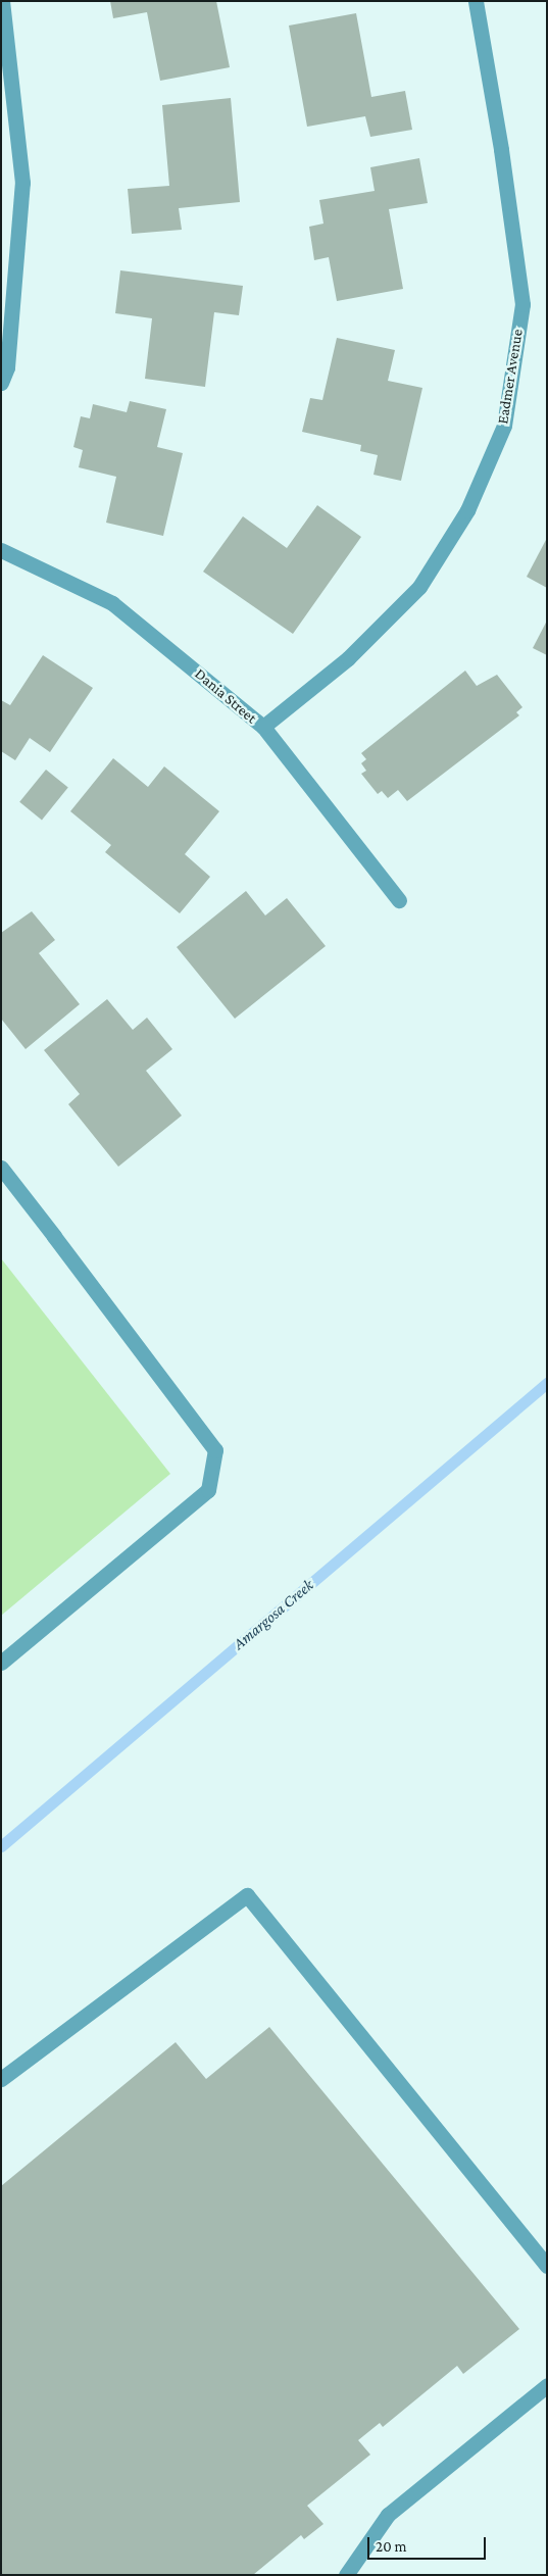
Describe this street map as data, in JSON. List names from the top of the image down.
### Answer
{
  "streets": {
    "street": ["Eadmer Avenue", "Dania Street"]
  },
  "crossings": [
    ["Eadmer Avenue", "Dania Street"]
  ],
  "water": ["Amargosa Creek"],
  "scale_bar": "20 m"
}
